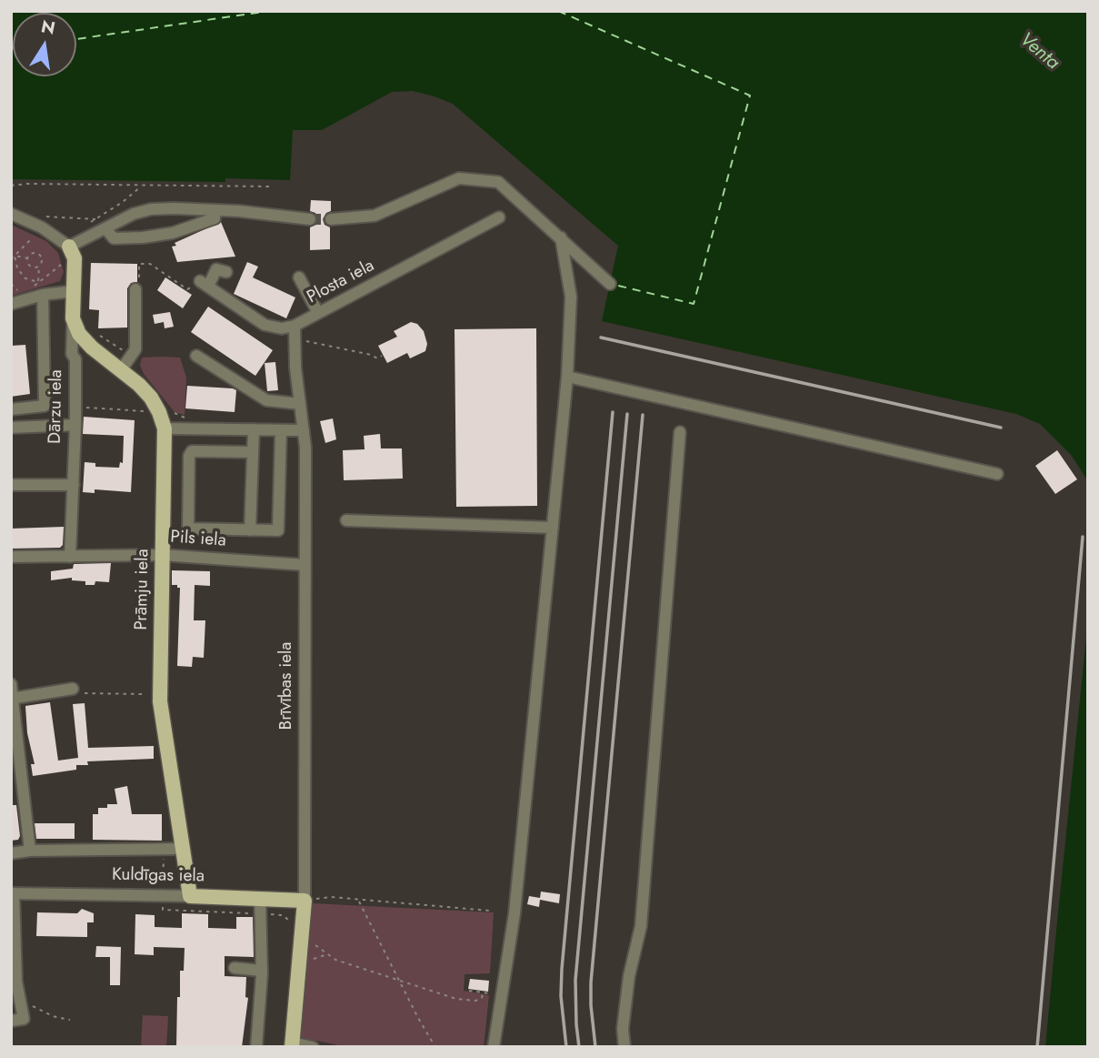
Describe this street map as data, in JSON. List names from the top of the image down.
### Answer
{
  "streets": {
    "main road": [
      "Dārzu iela",
      "Prāmju iela",
      "Brīvības iela",
      "Kuldīgas iela"
    ],
    "street": ["Plosta iela", "Pils iela"]
  },
  "crossings": [
    ["Plosta iela", "Brīvības iela"],
    ["Dārzu iela", "Pils iela"],
    ["Dārzu iela", "Prāmju iela"],
    ["Pils iela", "Prāmju iela"],
    ["Pils iela", "Brīvības iela"],
    ["Prāmju iela", "Kuldīgas iela"],
    ["Brīvības iela", "Kuldīgas iela"]
  ],
  "water": ["Venta"],
  "north": "top"
}
